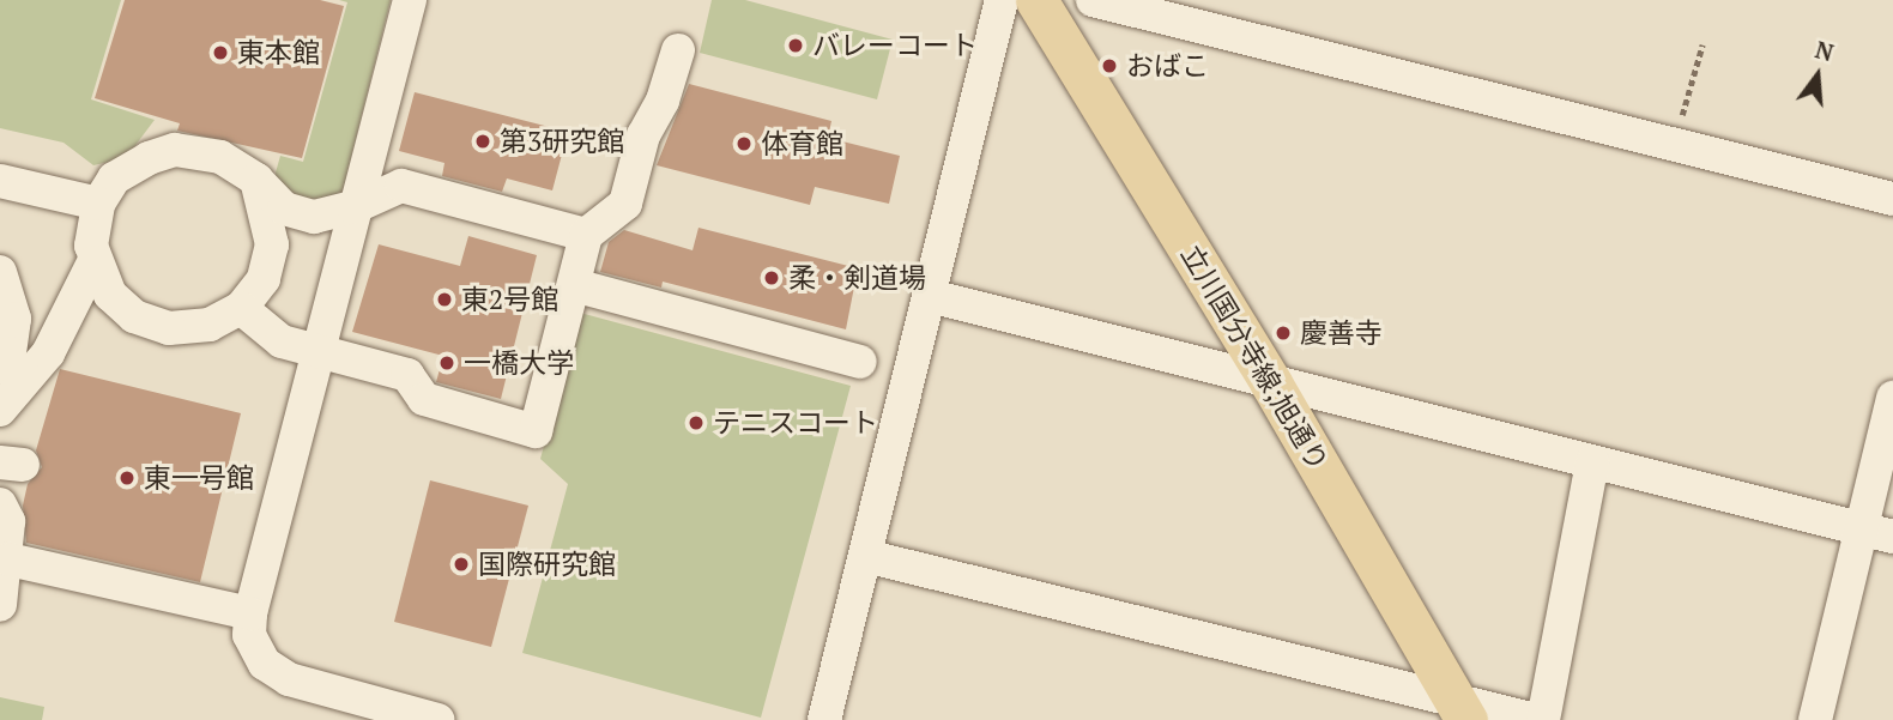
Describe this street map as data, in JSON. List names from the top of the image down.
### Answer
{
  "streets": {
    "main road": ["立川国分寺線;旭通り"]
  },
  "places": [
    "バレーコート",
    "東本館",
    "おばこ",
    "第3研究館",
    "体育館",
    "柔・剣道場",
    "東2号館",
    "慶善寺",
    "一橋大学",
    "テニスコート",
    "東一号館",
    "国際研究館"
  ],
  "north": "top"
}
